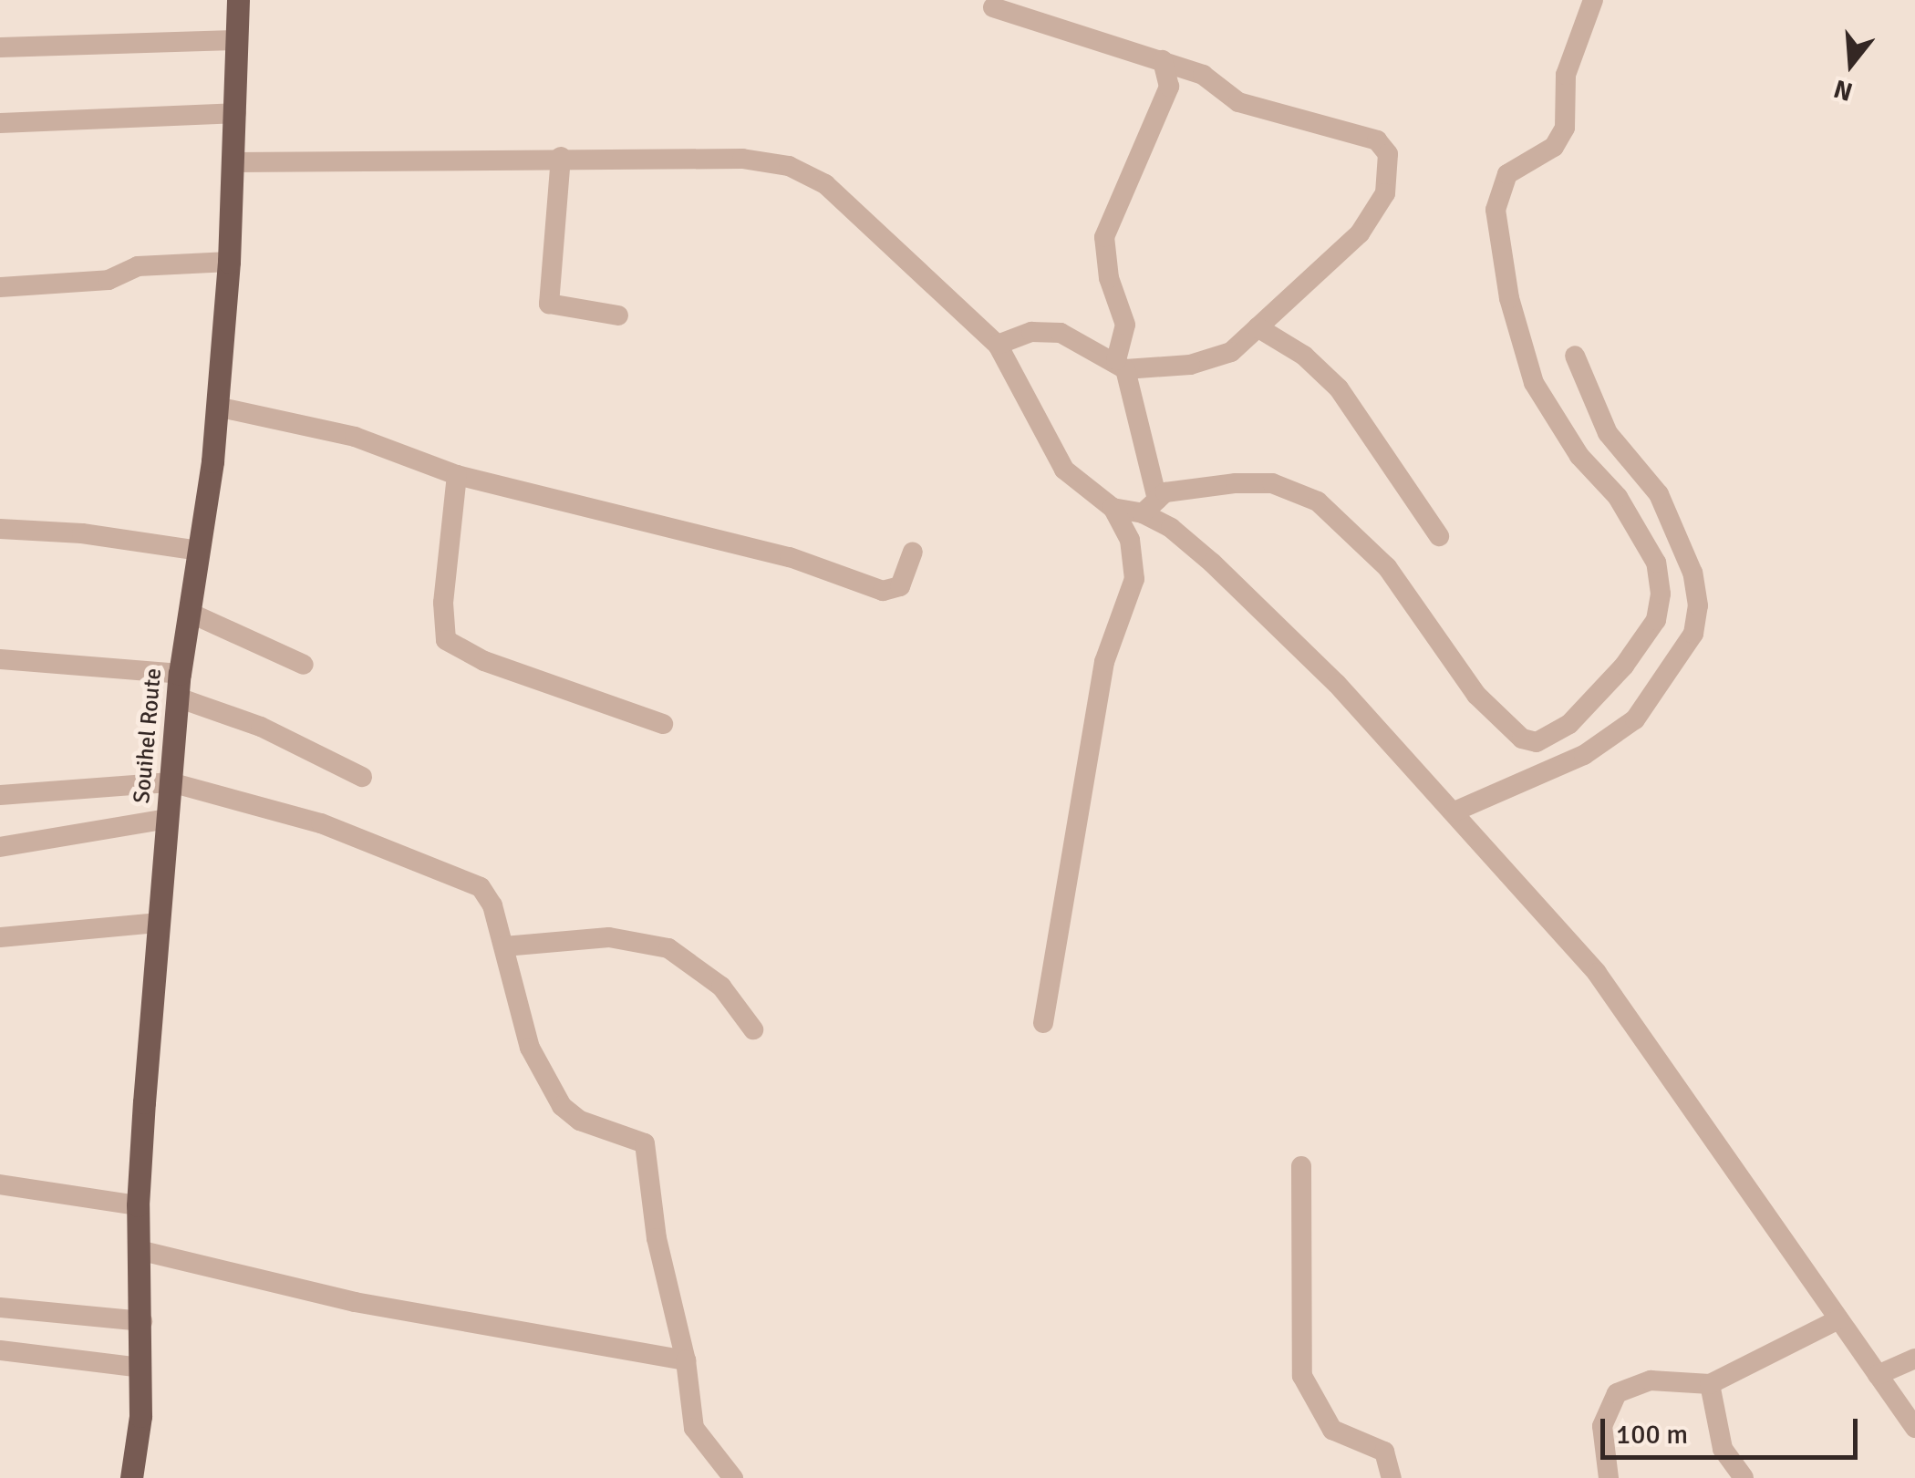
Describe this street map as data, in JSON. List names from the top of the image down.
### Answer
{
  "streets": {
    "main road": ["Souihel Route"]
  },
  "scale_bar": "100 m",
  "north": "bottom"
}
